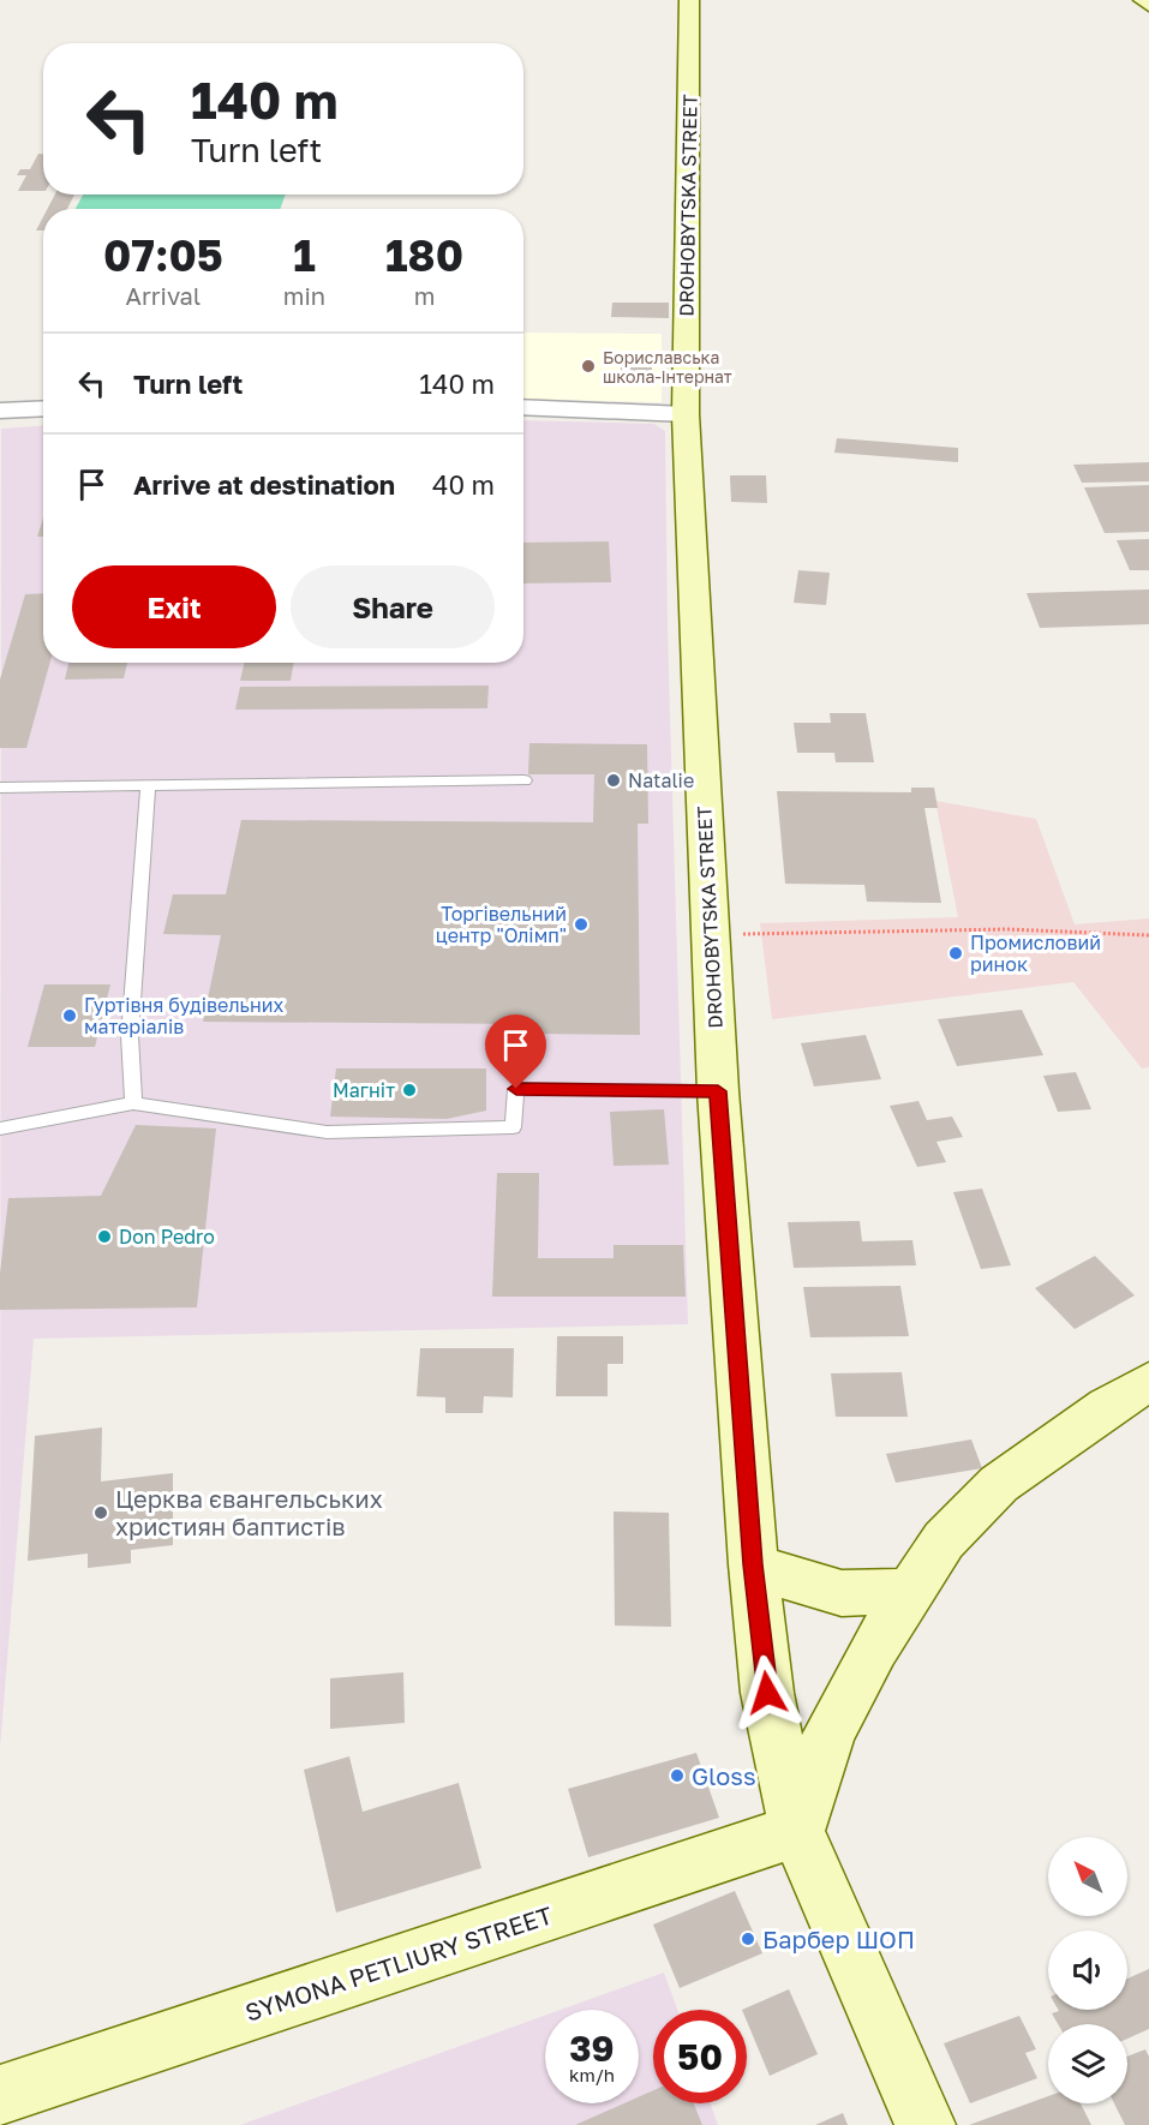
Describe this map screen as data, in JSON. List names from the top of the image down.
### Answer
{
  "streets": {
    "main road": ["DROHOBYTSKA STREET", "SYMONA PETLIURY STREET"]
  },
  "crossings": [
    ["DROHOBYTSKA STREET", "SYMONA PETLIURY STREET"]
  ],
  "places": [
    "Бориславська школа-інтернат",
    "Natalie",
    "Торгівельний центр \"Олімп\"",
    "Промисловий ринок",
    "Гуртівня будівельних матеріалів",
    "Магніт",
    "Don Pedro",
    "Церква євангельських християн баптистів",
    "Gloss",
    "Барбер ШОП"
  ],
  "north": "top left",
  "page": {
    "turn": ["140 m", "Turn left"],
    "eta": [
      "07:05",
      "Arrival",
      "1",
      "min",
      "180",
      "m"
    ],
    "list": [
      {
        "name": "Turn left",
        "value": "140 m"
      },
      {
        "name": "Arrive at destination",
        "value": "40 m"
      }
    ],
    "buttons": ["Exit", "Share"],
    "speed": "39 km/h",
    "limit": "50"
  }
}
